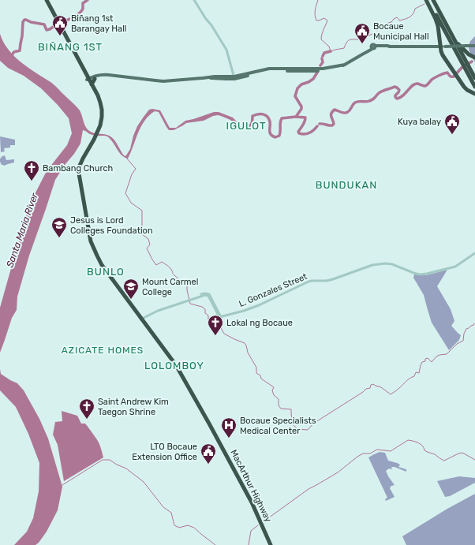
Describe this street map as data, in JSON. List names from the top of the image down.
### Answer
{
  "streets": {
    "highway": ["MacArthur Highway"],
    "street": ["L. Gonzales Street"]
  },
  "crossings": [
    ["L. Gonzales Street", "MacArthur Highway"]
  ],
  "districts": [
    "BIÑANG 1ST",
    "IGULOT",
    "BUNDUKAN",
    "BUNLO",
    "AZICATE HOMES",
    "LOLOMBOY"
  ],
  "water": ["Santa Maria River"],
  "places": {
    "public building": [
      "Biñang 1st Barangay Hall",
      "Bocaue Municipal Hall",
      "Kuya balay",
      "LTO Bocaue Extension Office"
    ],
    "church": ["Bambang Church", "Lokal ng Bocaue", "Saint Andrew Kim Taegon Shrine"],
    "school or university": ["Jesus is Lord Colleges Foundation", "Mount Carmel College"],
    "hospital": ["Bocaue Specialists Medical Center"]
  }
}
